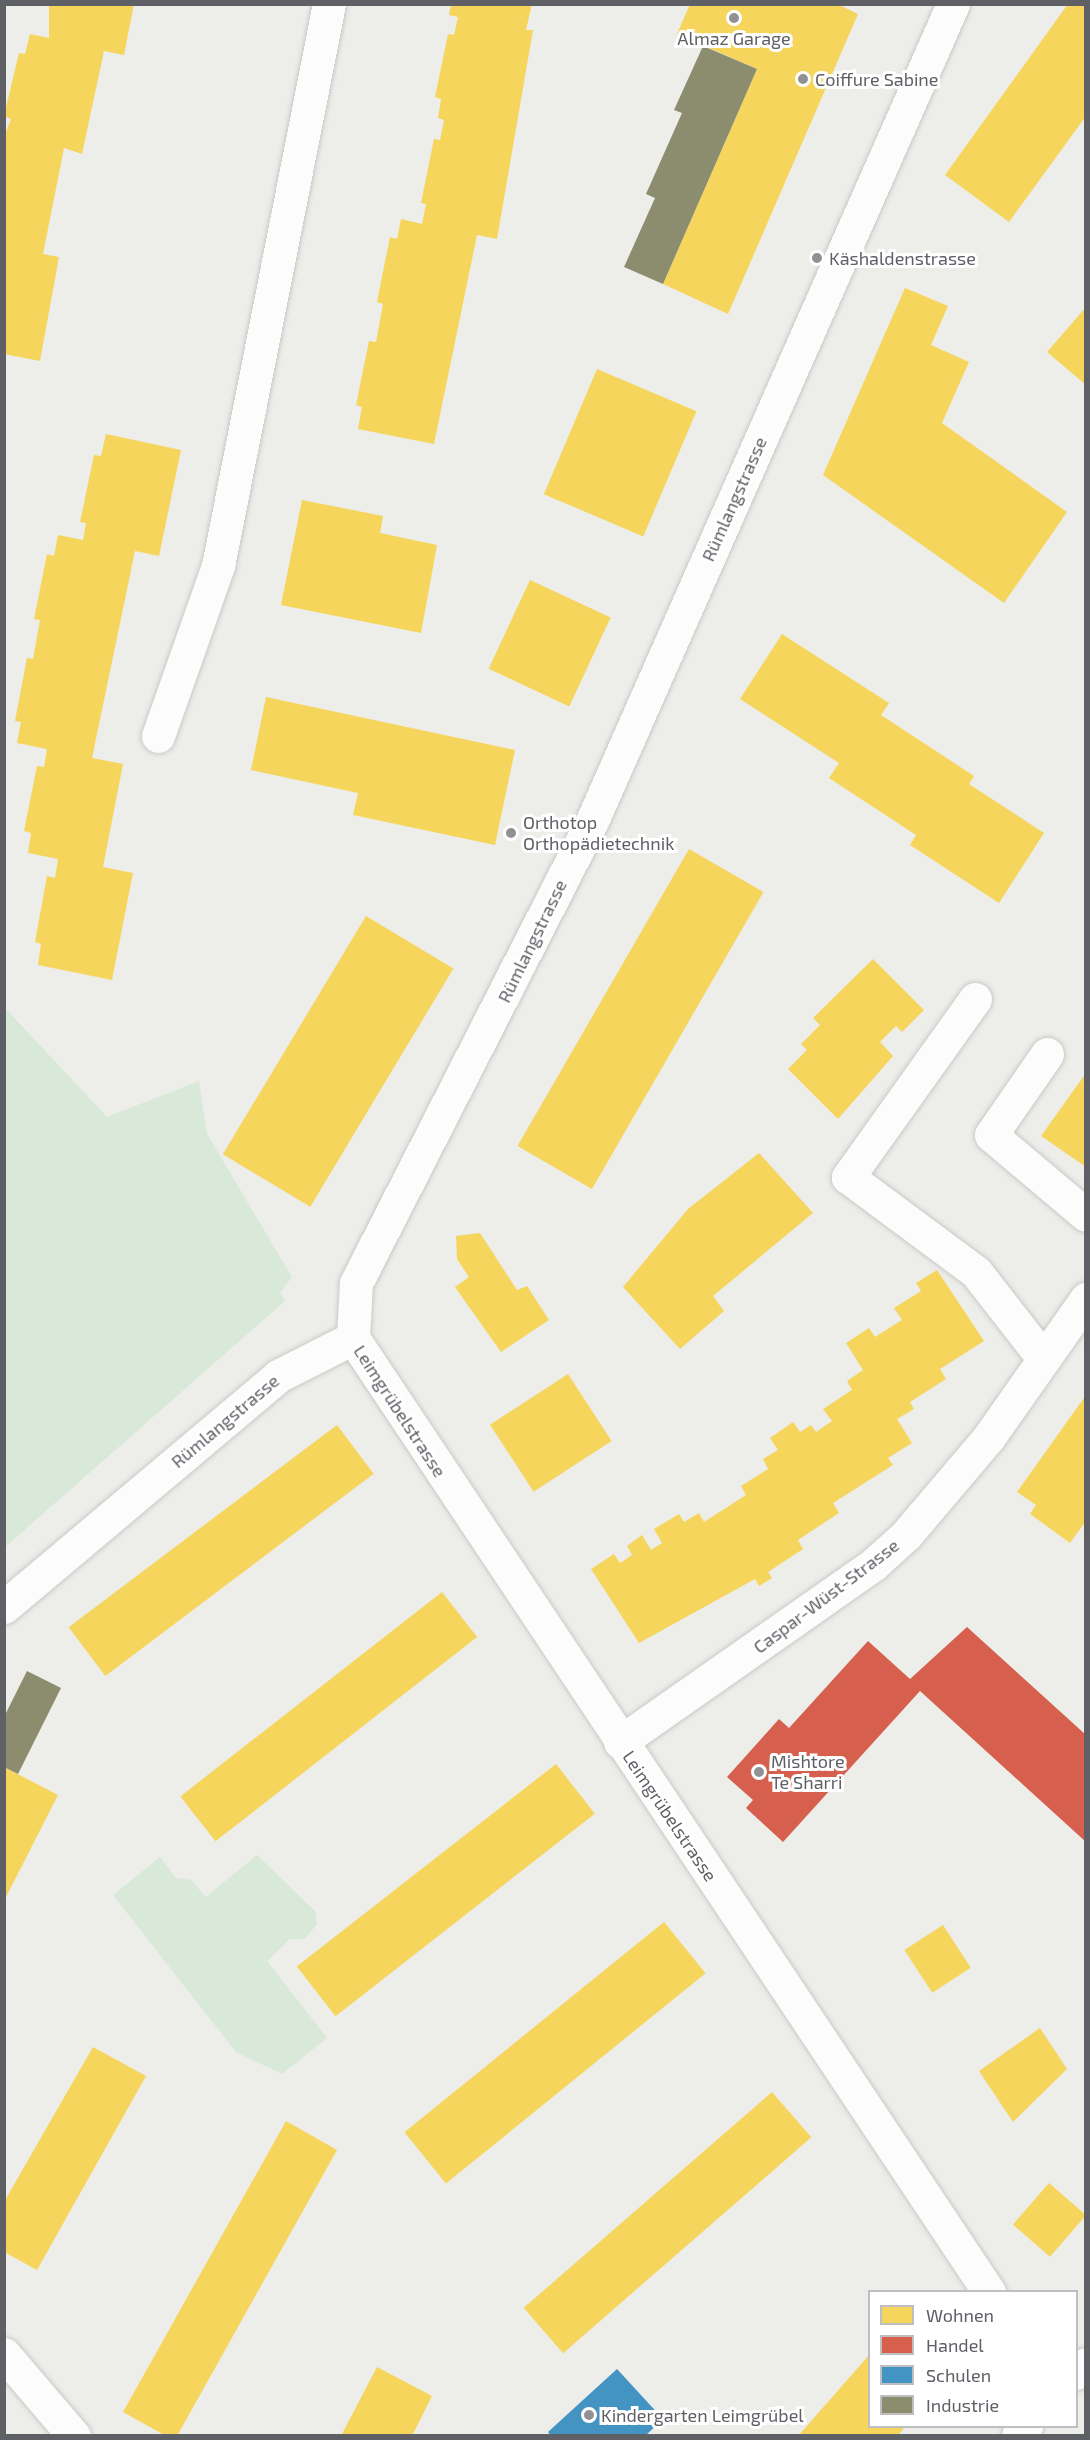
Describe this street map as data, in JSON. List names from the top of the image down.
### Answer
{
  "streets": {
    "street": ["Rümlangstrasse", "Leimgrübelstrasse", "Caspar-Wüst-Strasse"]
  },
  "crossings": [
    ["Rümlangstrasse", "Leimgrübelstrasse"],
    ["Leimgrübelstrasse", "Caspar-Wüst-Strasse"]
  ],
  "places": [
    "Almaz Garage",
    "Coiffure Sabine",
    "Käshaldenstrasse",
    "Orthotop Orthopädietechnik",
    "Mishtore Te Sharri",
    "Kindergarten Leimgrübel"
  ],
  "legend": [
    "Wohnen",
    "Handel",
    "Schulen",
    "Industrie"
  ]
}
